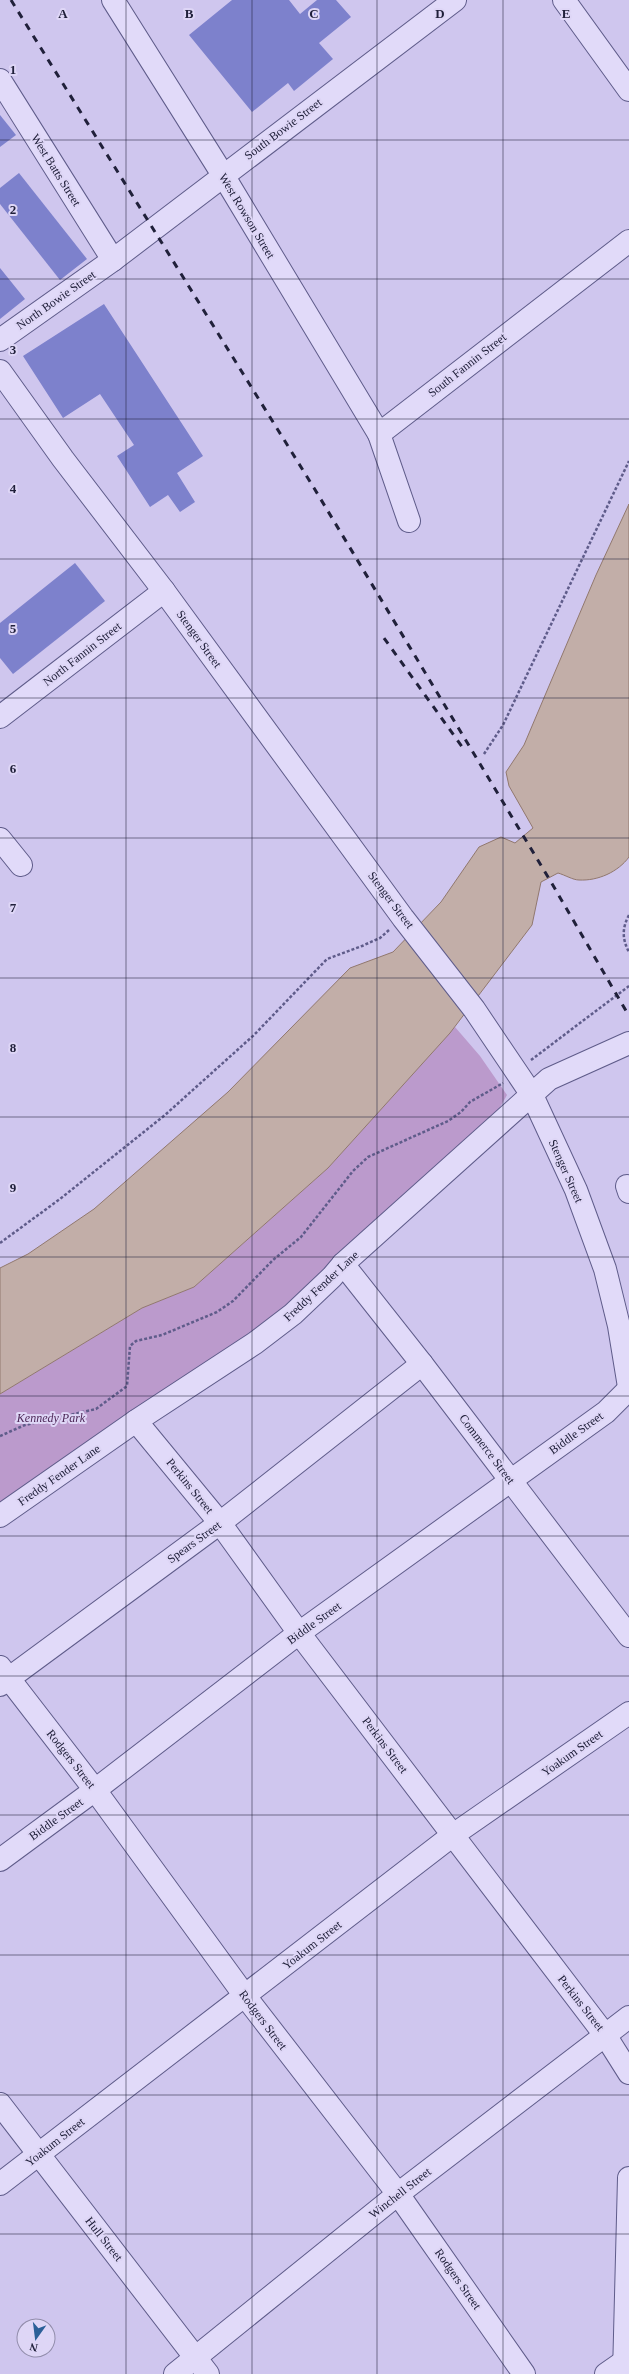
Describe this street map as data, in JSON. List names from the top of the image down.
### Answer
{
  "streets": {
    "street": [
      "South Bowie Street",
      "West Batts Street",
      "West Rowson Street",
      "North Bowie Street",
      "South Fannin Street",
      "Stenger Street",
      "North Fannin Street",
      "Freddy Fender Lane",
      "Biddle Street",
      "Commerce Street",
      "Perkins Street",
      "Spears Street",
      "Yoakum Street",
      "Rodgers Street",
      "Winchell Street",
      "Hull Street"
    ]
  },
  "crossings": [
    ["South Bowie Street", "West Batts Street"],
    ["South Bowie Street", "West Rowson Street"],
    ["South Bowie Street", "North Bowie Street"],
    ["West Batts Street", "North Bowie Street"],
    ["West Rowson Street", "South Fannin Street"],
    ["Stenger Street", "North Fannin Street"],
    ["Stenger Street", "Freddy Fender Lane"],
    ["Stenger Street", "Biddle Street"],
    ["Freddy Fender Lane", "Commerce Street"],
    ["Freddy Fender Lane", "Perkins Street"],
    ["Biddle Street", "Commerce Street"],
    ["Biddle Street", "Perkins Street"],
    ["Biddle Street", "Rodgers Street"],
    ["Commerce Street", "Spears Street"],
    ["Perkins Street", "Spears Street"],
    ["Perkins Street", "Yoakum Street"],
    ["Perkins Street", "Winchell Street"],
    ["Spears Street", "Rodgers Street"],
    ["Yoakum Street", "Rodgers Street"],
    ["Yoakum Street", "Hull Street"],
    ["Rodgers Street", "Winchell Street"],
    ["Winchell Street", "Hull Street"]
  ],
  "parks": ["Kennedy Park"],
  "north": "bottom",
  "grid": {
    "columns": [
      "A",
      "B",
      "C",
      "D",
      "E"
    ],
    "rows": [
      "1",
      "2",
      "3",
      "4",
      "5",
      "6",
      "7",
      "8",
      "9"
    ]
  }
}
